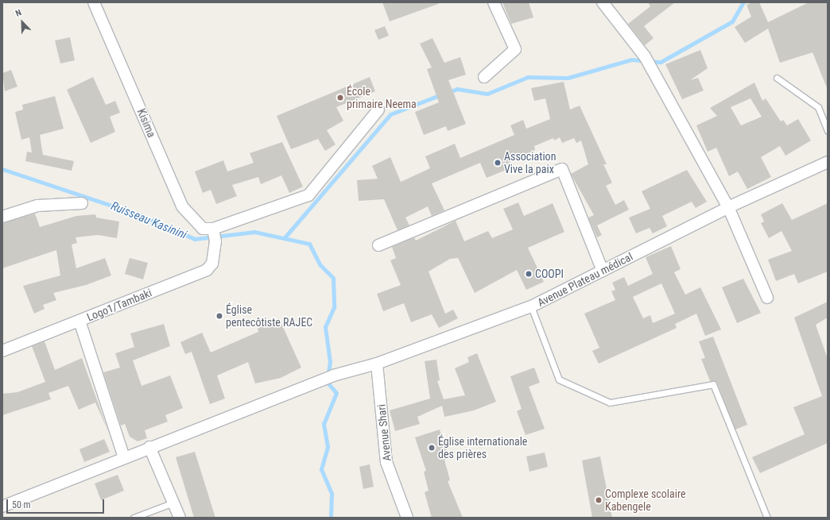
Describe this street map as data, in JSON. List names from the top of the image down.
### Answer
{
  "streets": {
    "street": [
      "Kisima",
      "Avenue Plateau médical",
      "Logo1/Tambaki",
      "Avenue Shari"
    ]
  },
  "crossings": [
    ["Kisima", "Logo1/Tambaki"],
    ["Avenue Plateau médical", "Avenue Shari"]
  ],
  "water": ["Ruisseau Kasinini"],
  "places": [
    "École primaire Neema",
    "Association Vive la paix",
    "COOPI",
    "Église pentecôtiste RAJEC",
    "Église internationale des prières",
    "Complexe scolaire Kabengele"
  ],
  "scale_bar": "50 m",
  "north": "top left"
}
